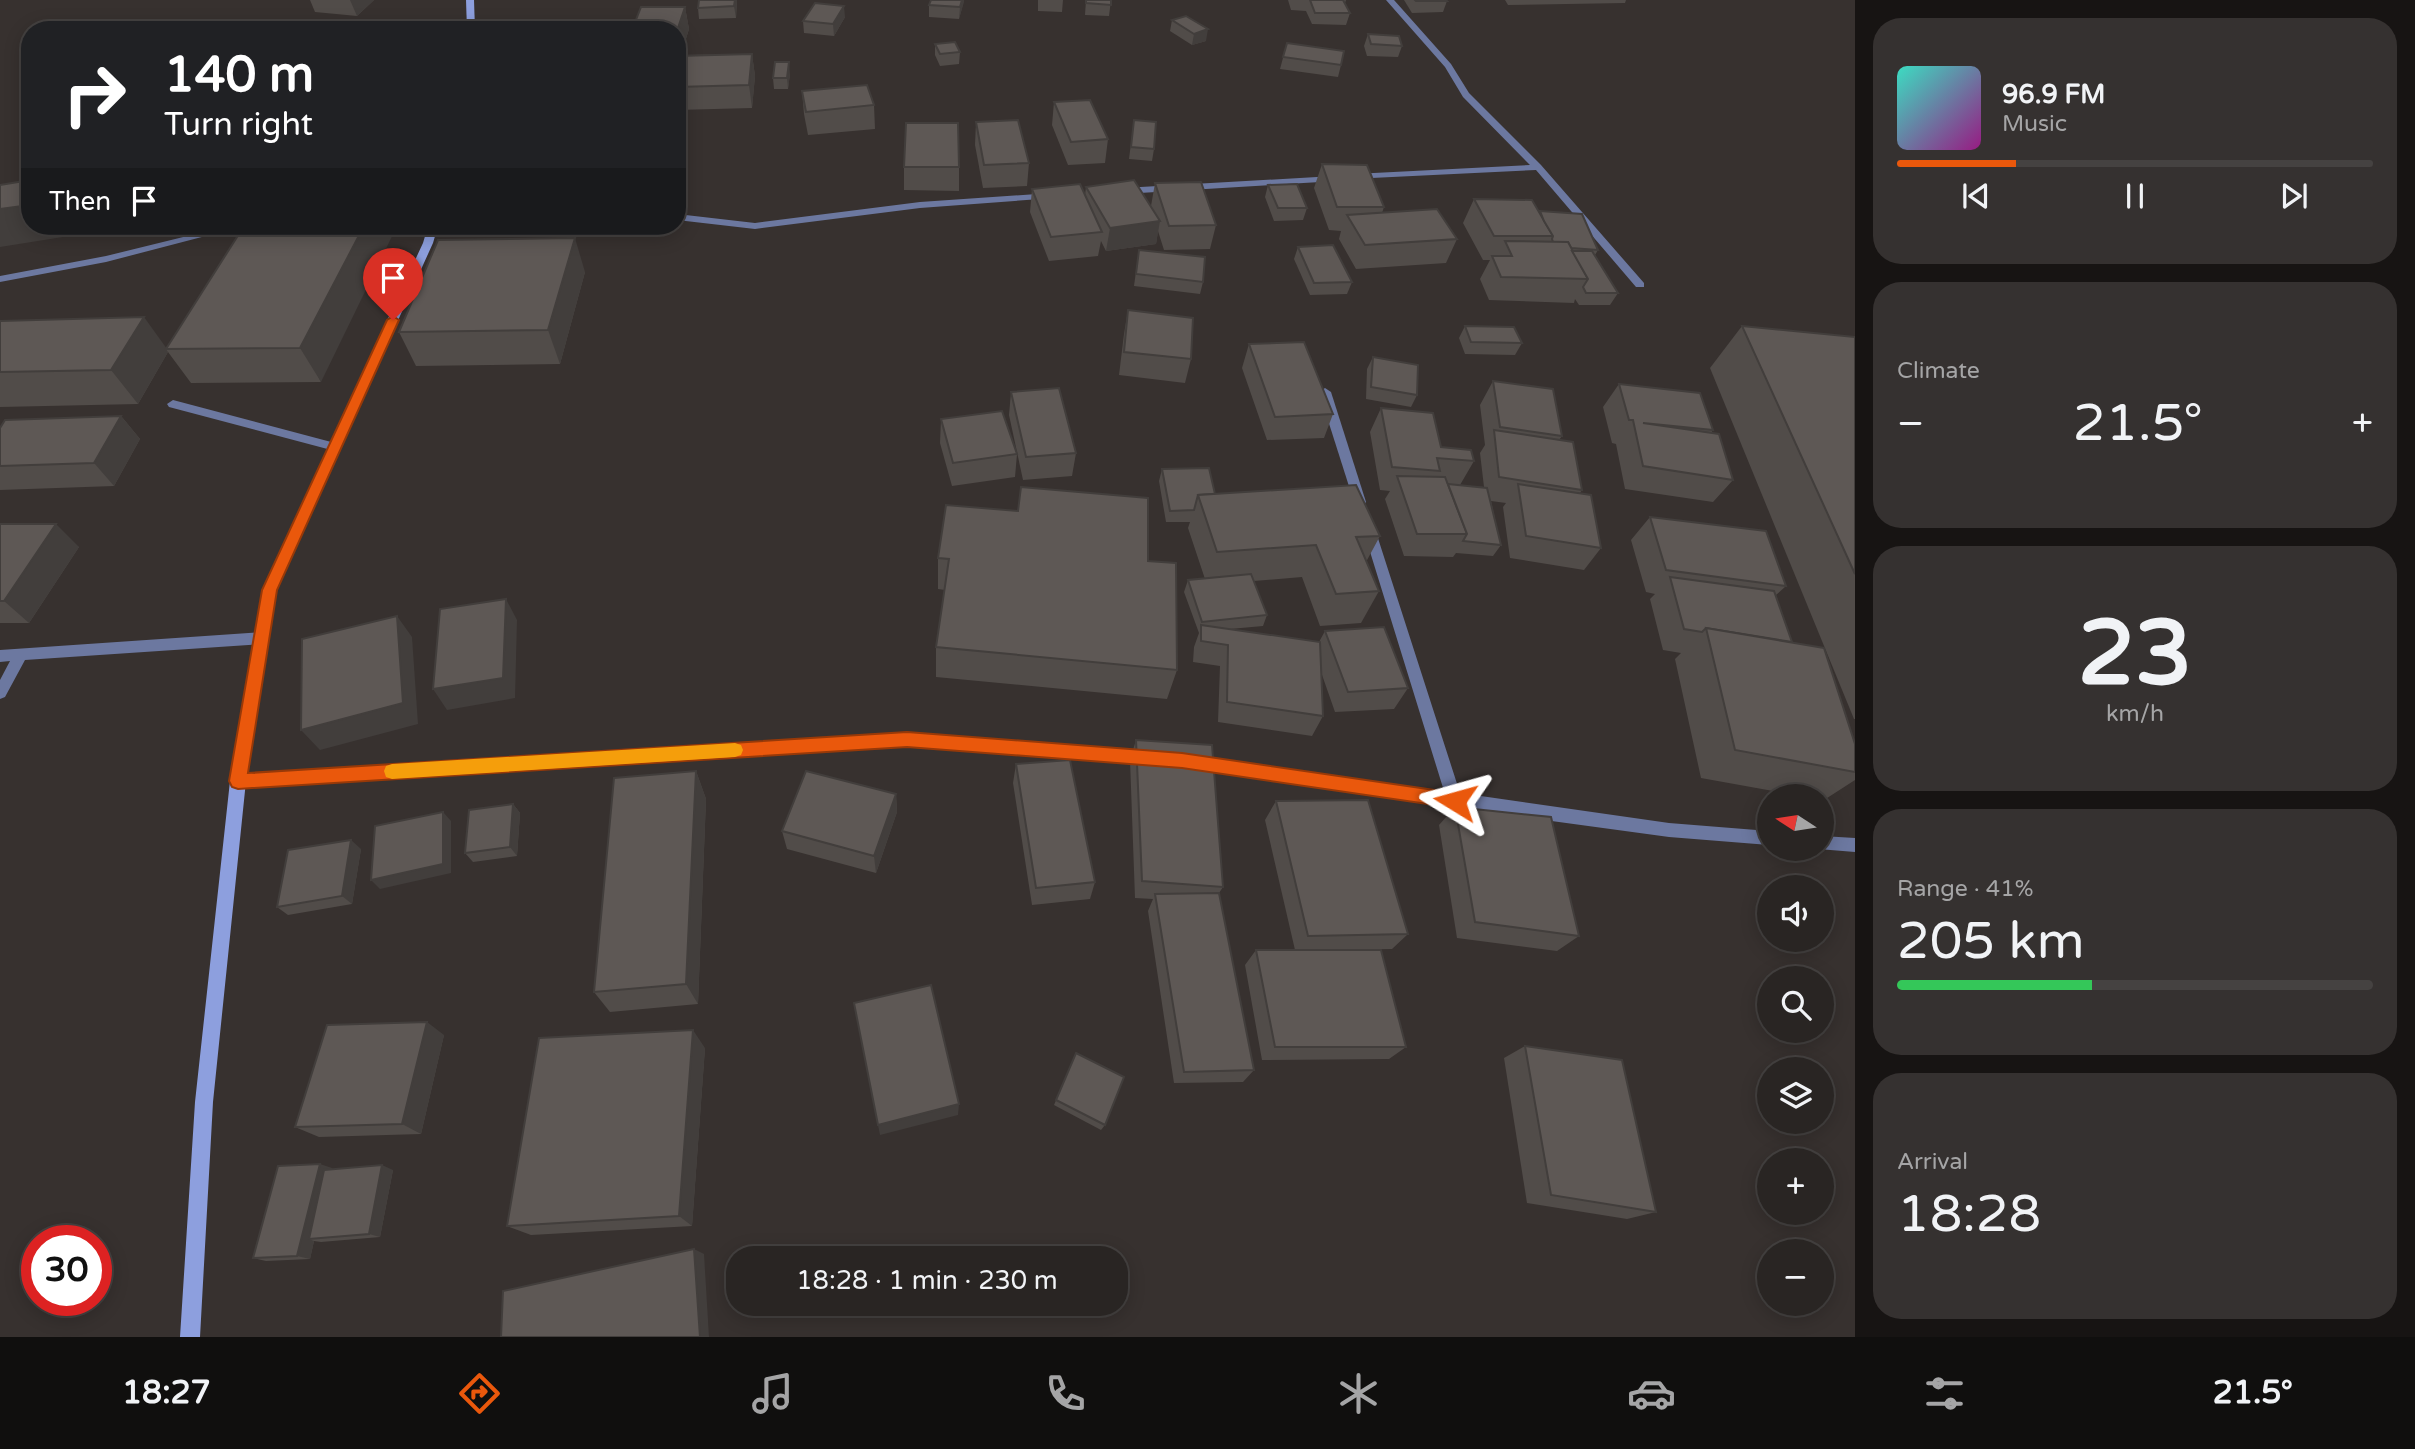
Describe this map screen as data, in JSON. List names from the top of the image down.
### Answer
{
  "north": "left",
  "page": {
    "turn": ["140 m", "Turn right"],
    "song": ["96.9 FM", "Music"],
    "then": "Then",
    "tile": [
      "Climate",
      ["23", "km/h"],
      ["Range · 41%", "205 km"],
      ["Arrival", "18:28"]
    ],
    "heat": ["−", "21.5°", "+"],
    "map_buttons": ["+", "−"],
    "limit": "30",
    "trip": "18:28 · 1 min · 230 m",
    "tabs": ["18:27", "21.5°"]
  }
}
